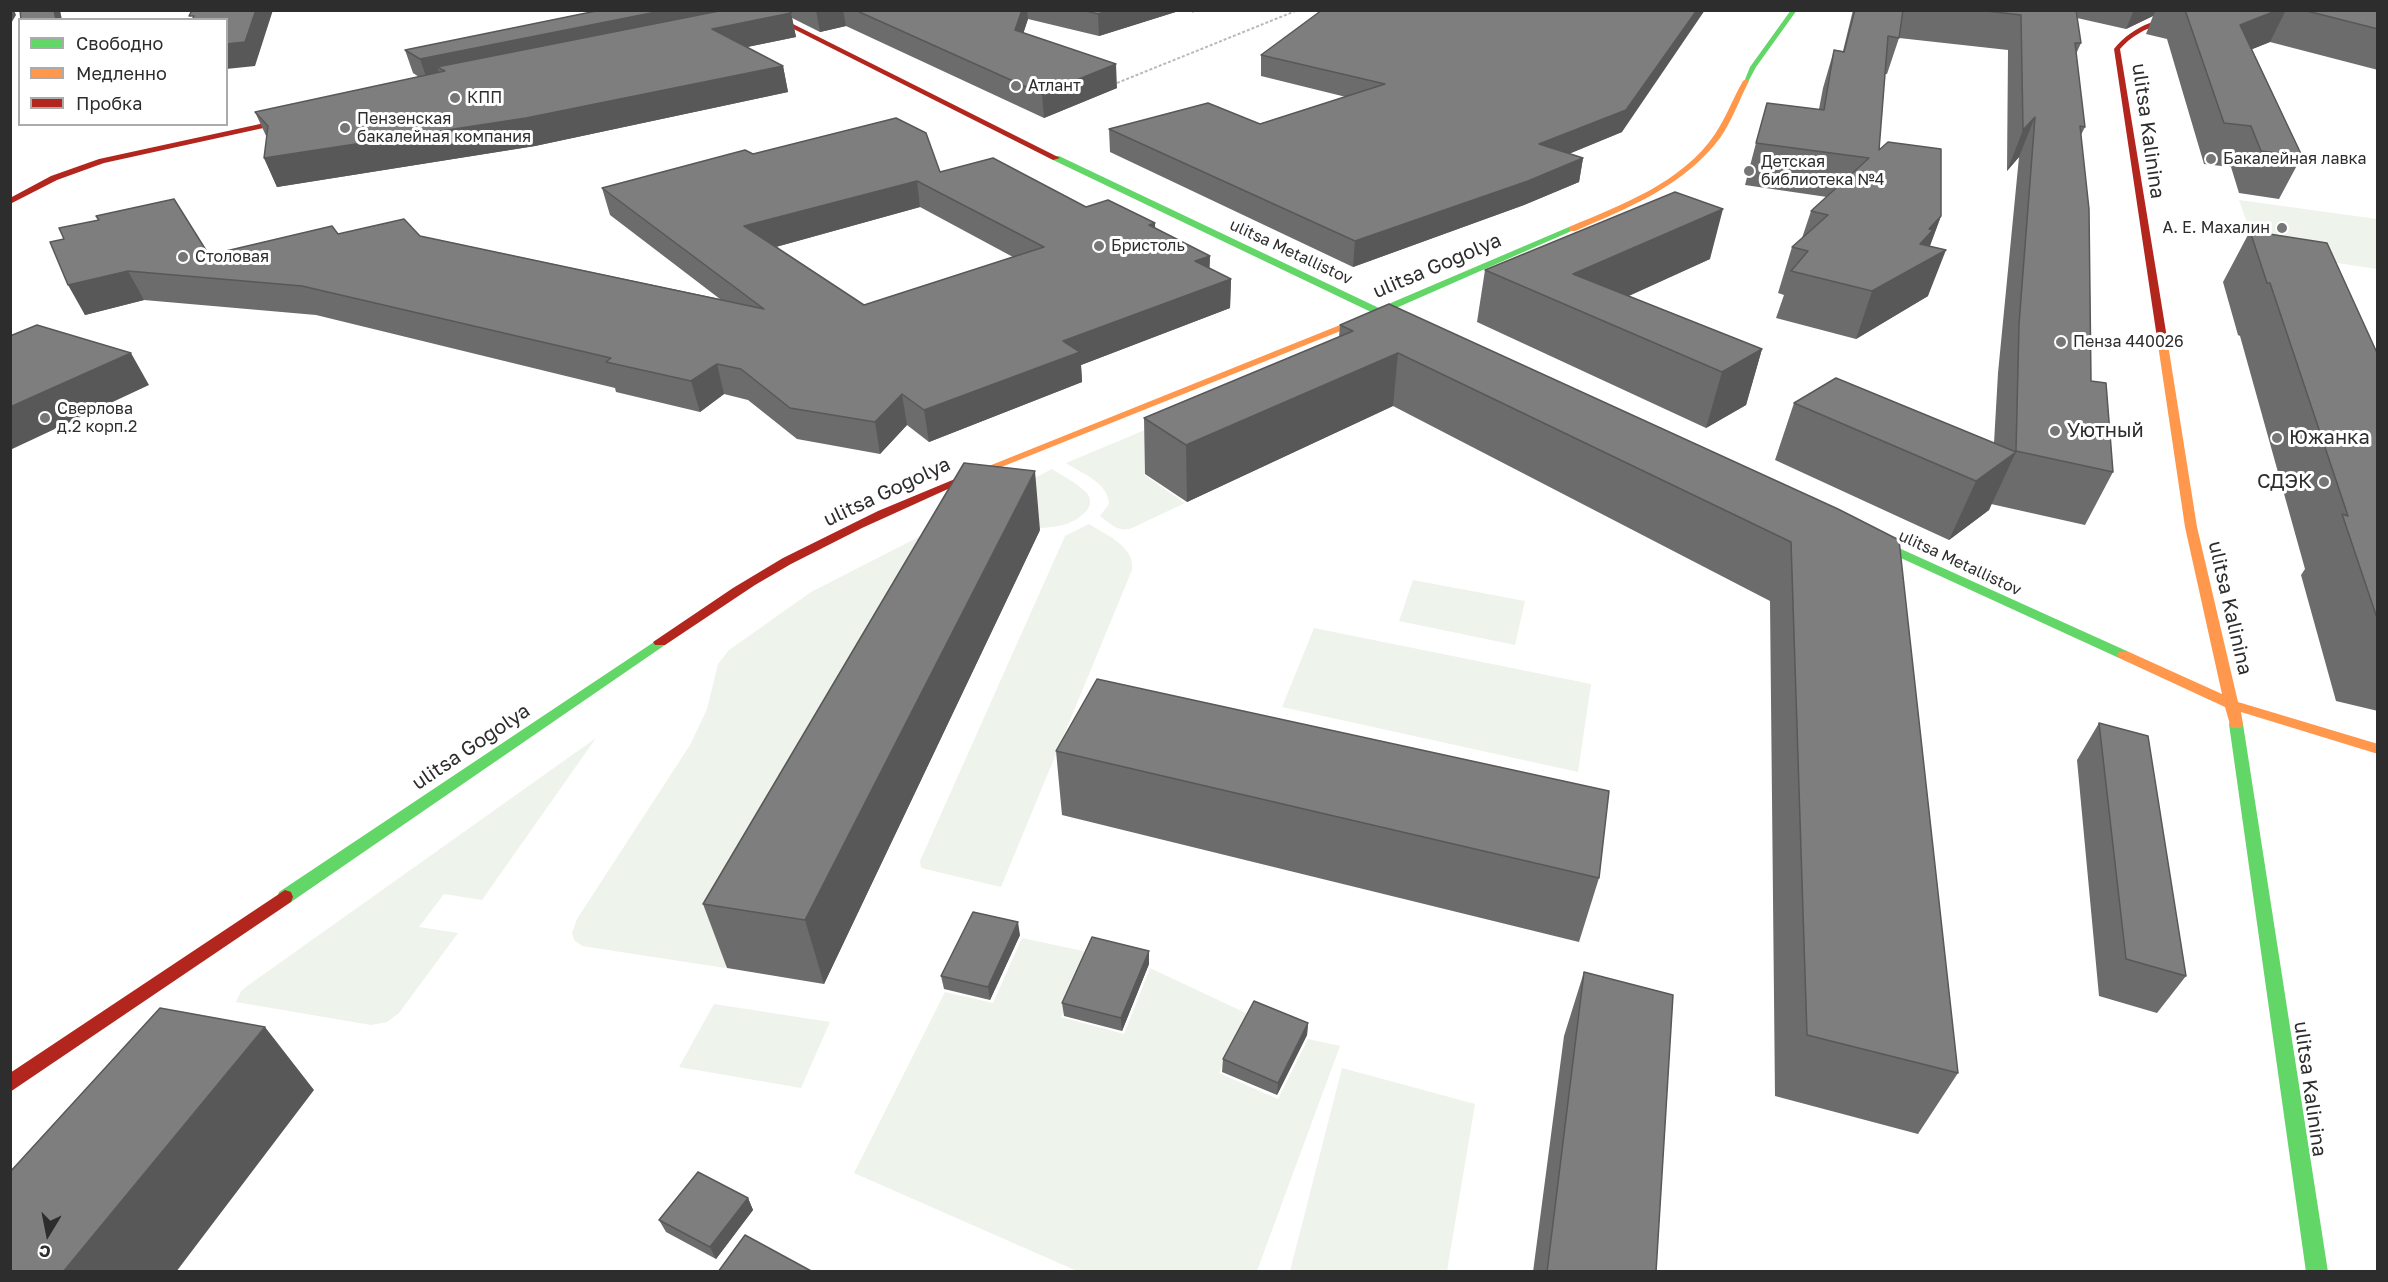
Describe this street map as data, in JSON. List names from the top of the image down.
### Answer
{
  "streets": {
    "main road": ["ulitsa Kalinina", "ulitsa Metallistov", "ulitsa Gogolya"]
  },
  "crossings": [
    ["ulitsa Kalinina", "ulitsa Metallistov"],
    ["ulitsa Metallistov", "ulitsa Gogolya"]
  ],
  "places": [
    "Атлант",
    "КПП",
    "Пензенская бакалейная компания",
    "Бакалейная лавка",
    "Детская библиотека №4",
    "А. Е. Махалин",
    "Бристоль",
    "Столовая",
    "Пенза 440026",
    "Сверлова д.2 корп.2",
    "Уютный",
    "Южанка",
    "СДЭК"
  ],
  "legend": ["Свободно", "Медленно", "Пробка"],
  "north": "bottom"
}
